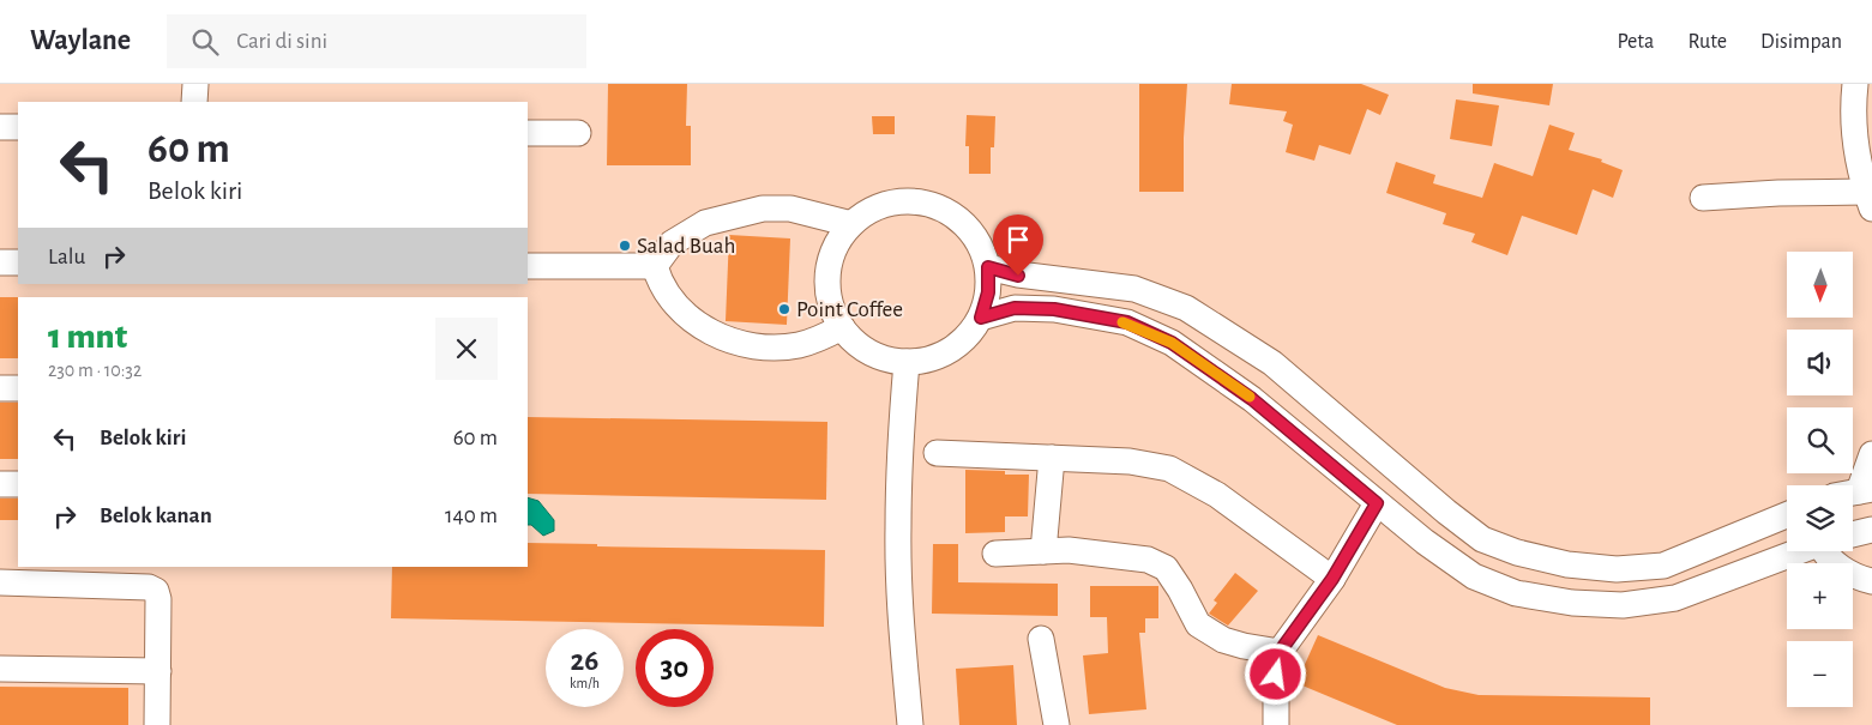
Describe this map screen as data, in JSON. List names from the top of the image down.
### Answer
{
  "places": ["Salad Buah", "Point Coffee"],
  "north": "bottom",
  "page": {
    "header": "Waylane",
    "search": "Cari di sini",
    "nav": ["Peta", "Rute", "Disimpan"],
    "turn": ["60 m", "Belok kiri"],
    "then": "Lalu",
    "map_buttons": ["+", "−"],
    "heading": ["1 mnt", "230 m · 10:32"],
    "list": [
      {
        "name": "Belok kiri",
        "value": "60 m"
      },
      {
        "name": "Belok kanan",
        "value": "140 m"
      }
    ],
    "speed": "26 km/h",
    "limit": "30"
  }
}
